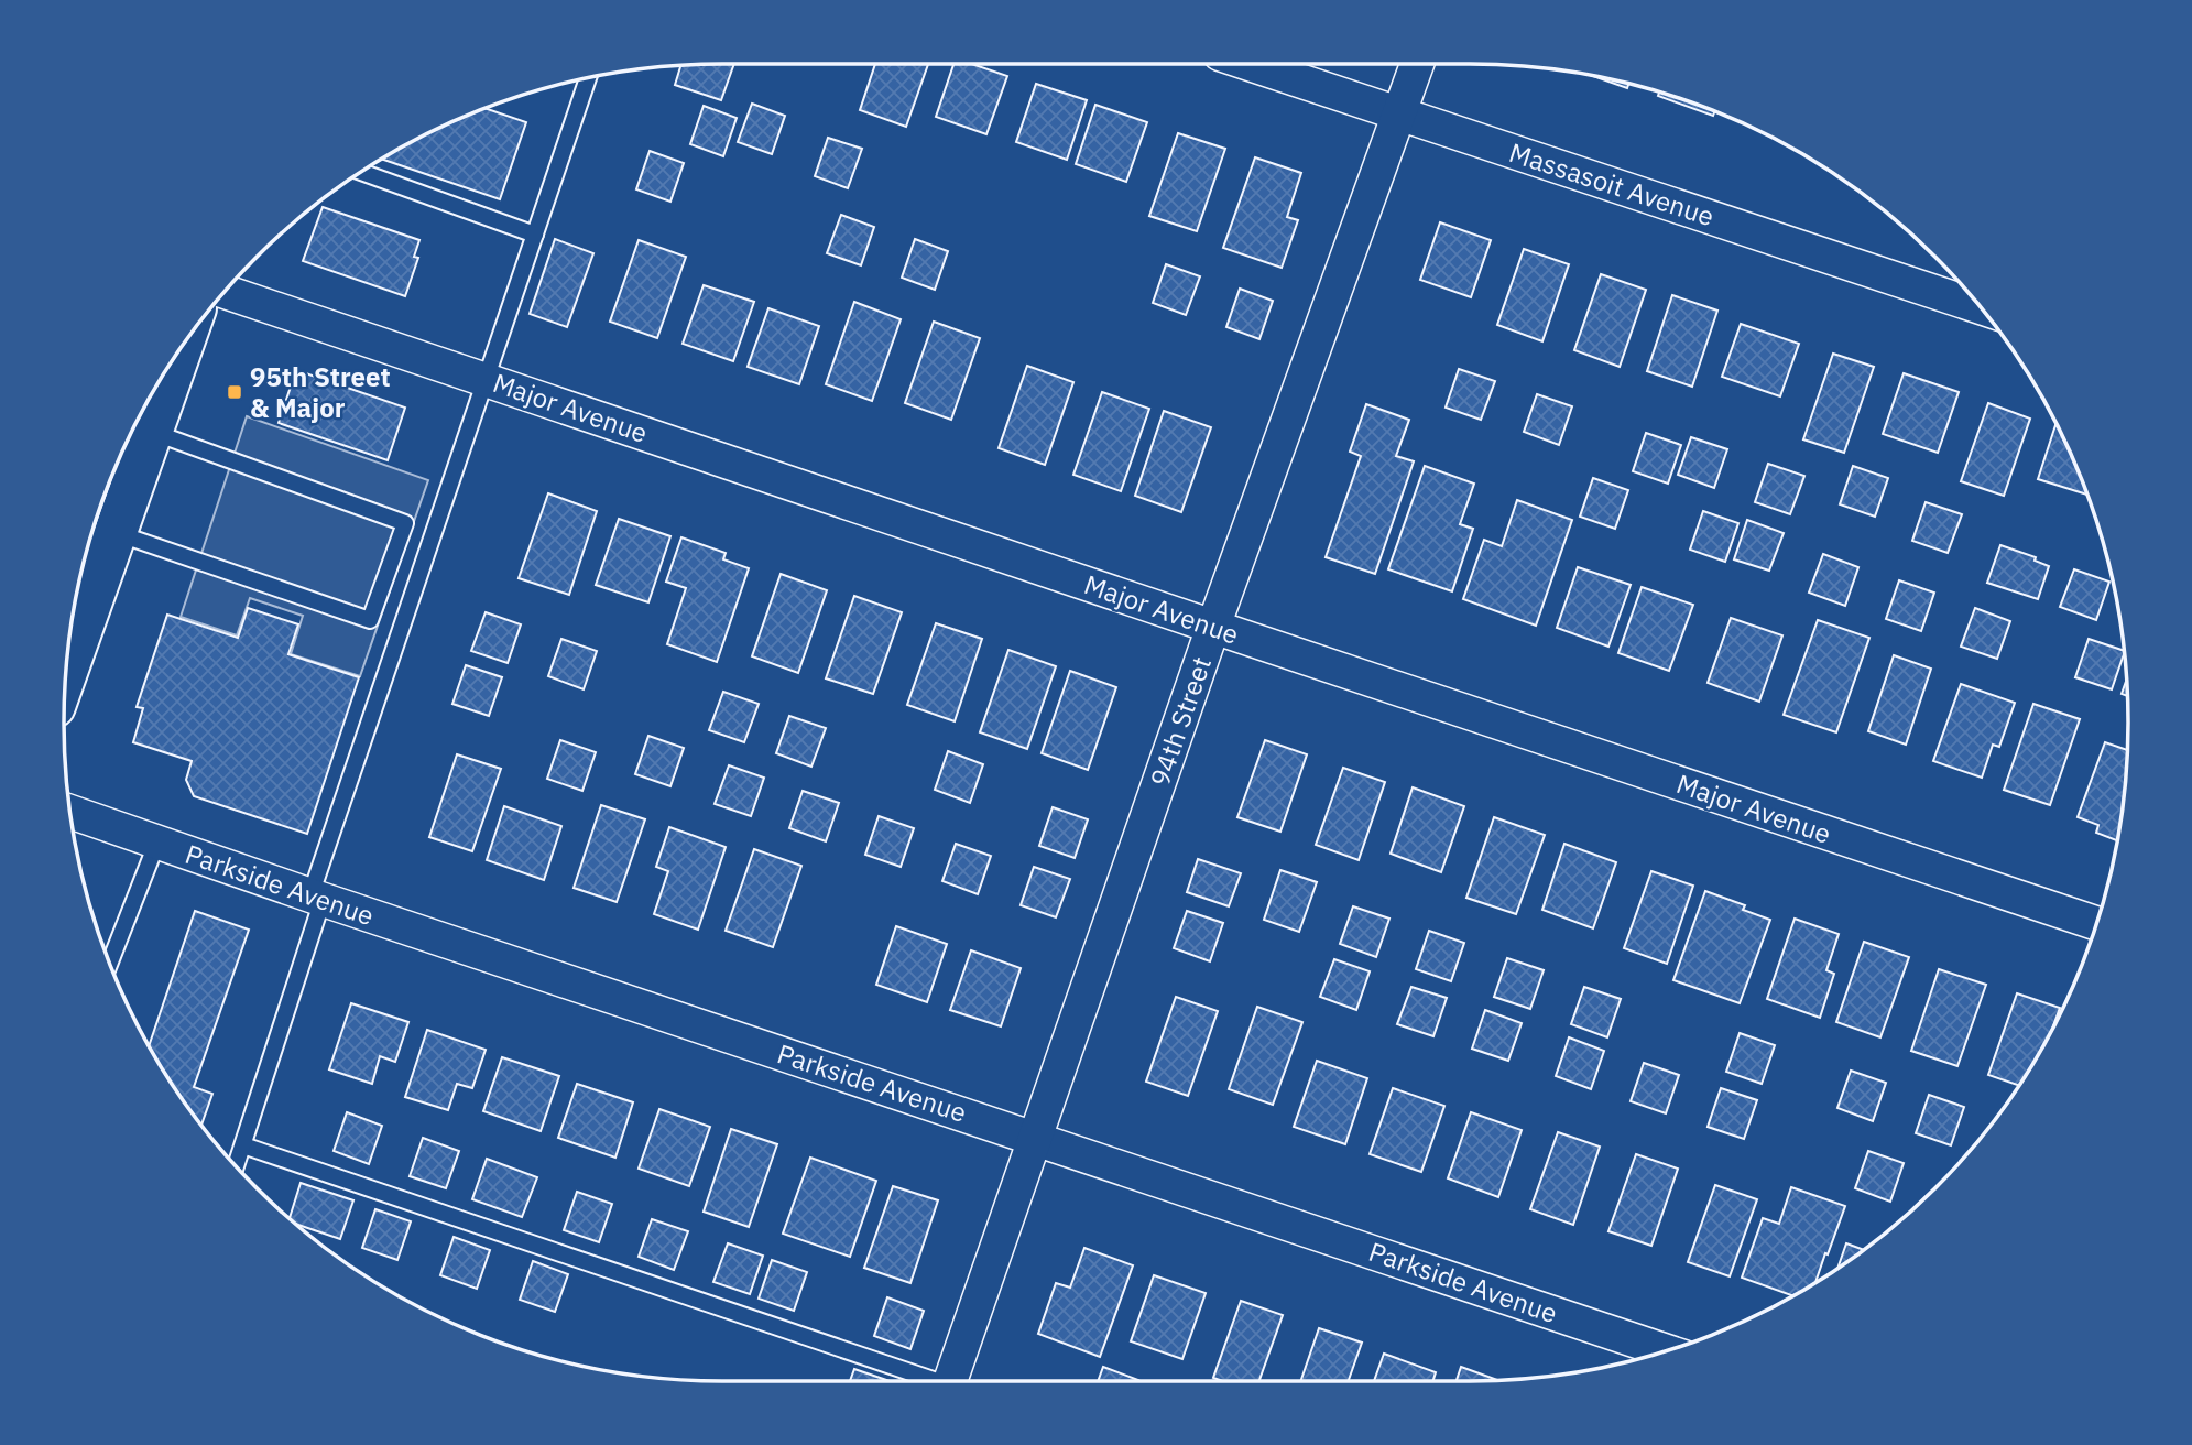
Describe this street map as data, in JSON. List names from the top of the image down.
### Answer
{
  "streets": {
    "street": [
      "Massasoit Avenue",
      "Major Avenue",
      "94th Street",
      "Parkside Avenue"
    ]
  },
  "crossings": [
    ["Massasoit Avenue", "94th Street"],
    ["Major Avenue", "94th Street"],
    ["94th Street", "Parkside Avenue"]
  ],
  "places": {
    "transit": ["95th Street & Major"]
  }
}
